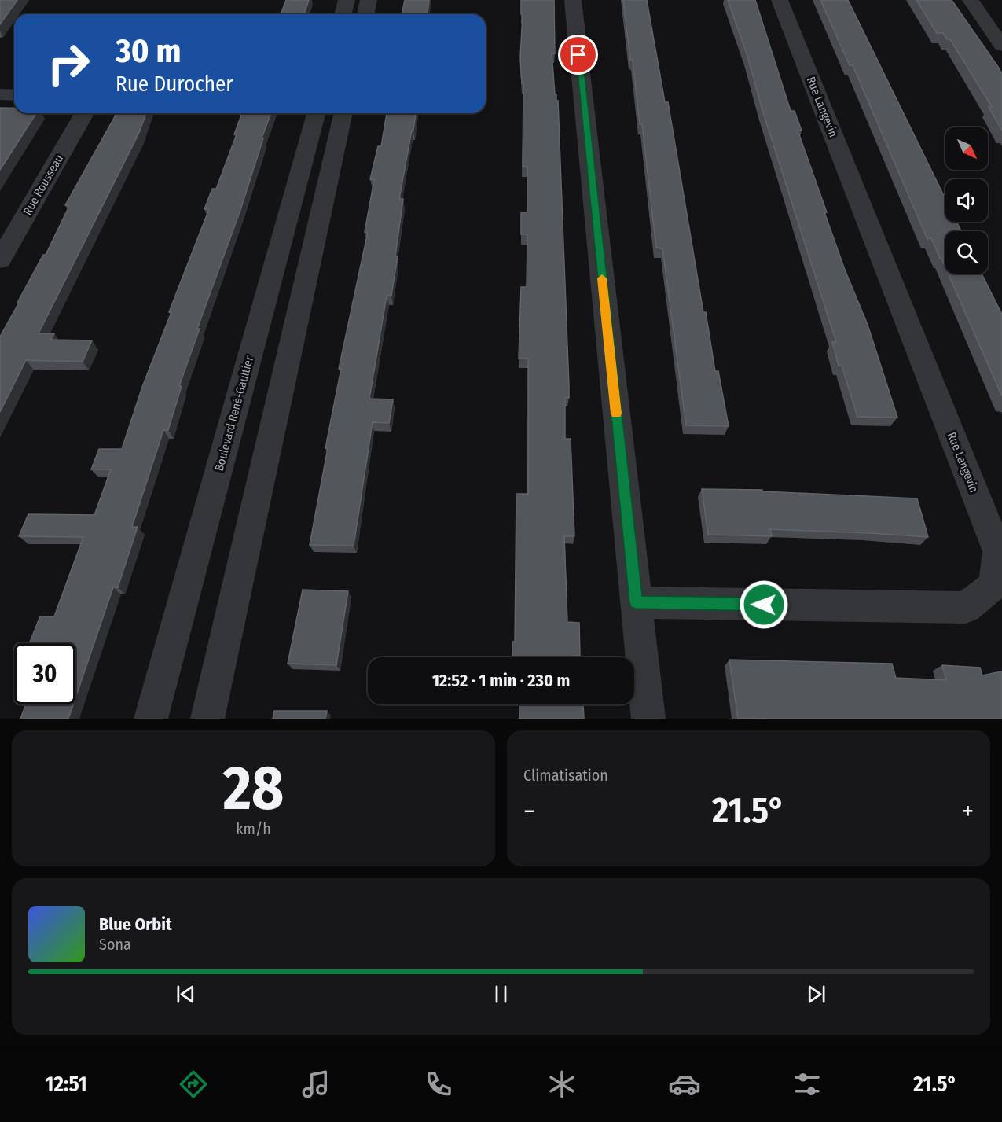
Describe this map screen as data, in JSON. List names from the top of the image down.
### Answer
{
  "streets": {
    "street": ["Rue Langevin", "Rue Rousseau", "Boulevard René-Gaultier"]
  },
  "north": "bottom right",
  "page": {
    "turn": ["30 m", "Rue Durocher"],
    "limit": "30",
    "trip": "12:52 · 1 min · 230 m",
    "tile": [
      ["28", "km/h"],
      "Climatisation"
    ],
    "heat": ["−", "21.5°", "+"],
    "song": ["Blue Orbit", "Sona"],
    "tabs": ["12:51", "21.5°"]
  }
}
